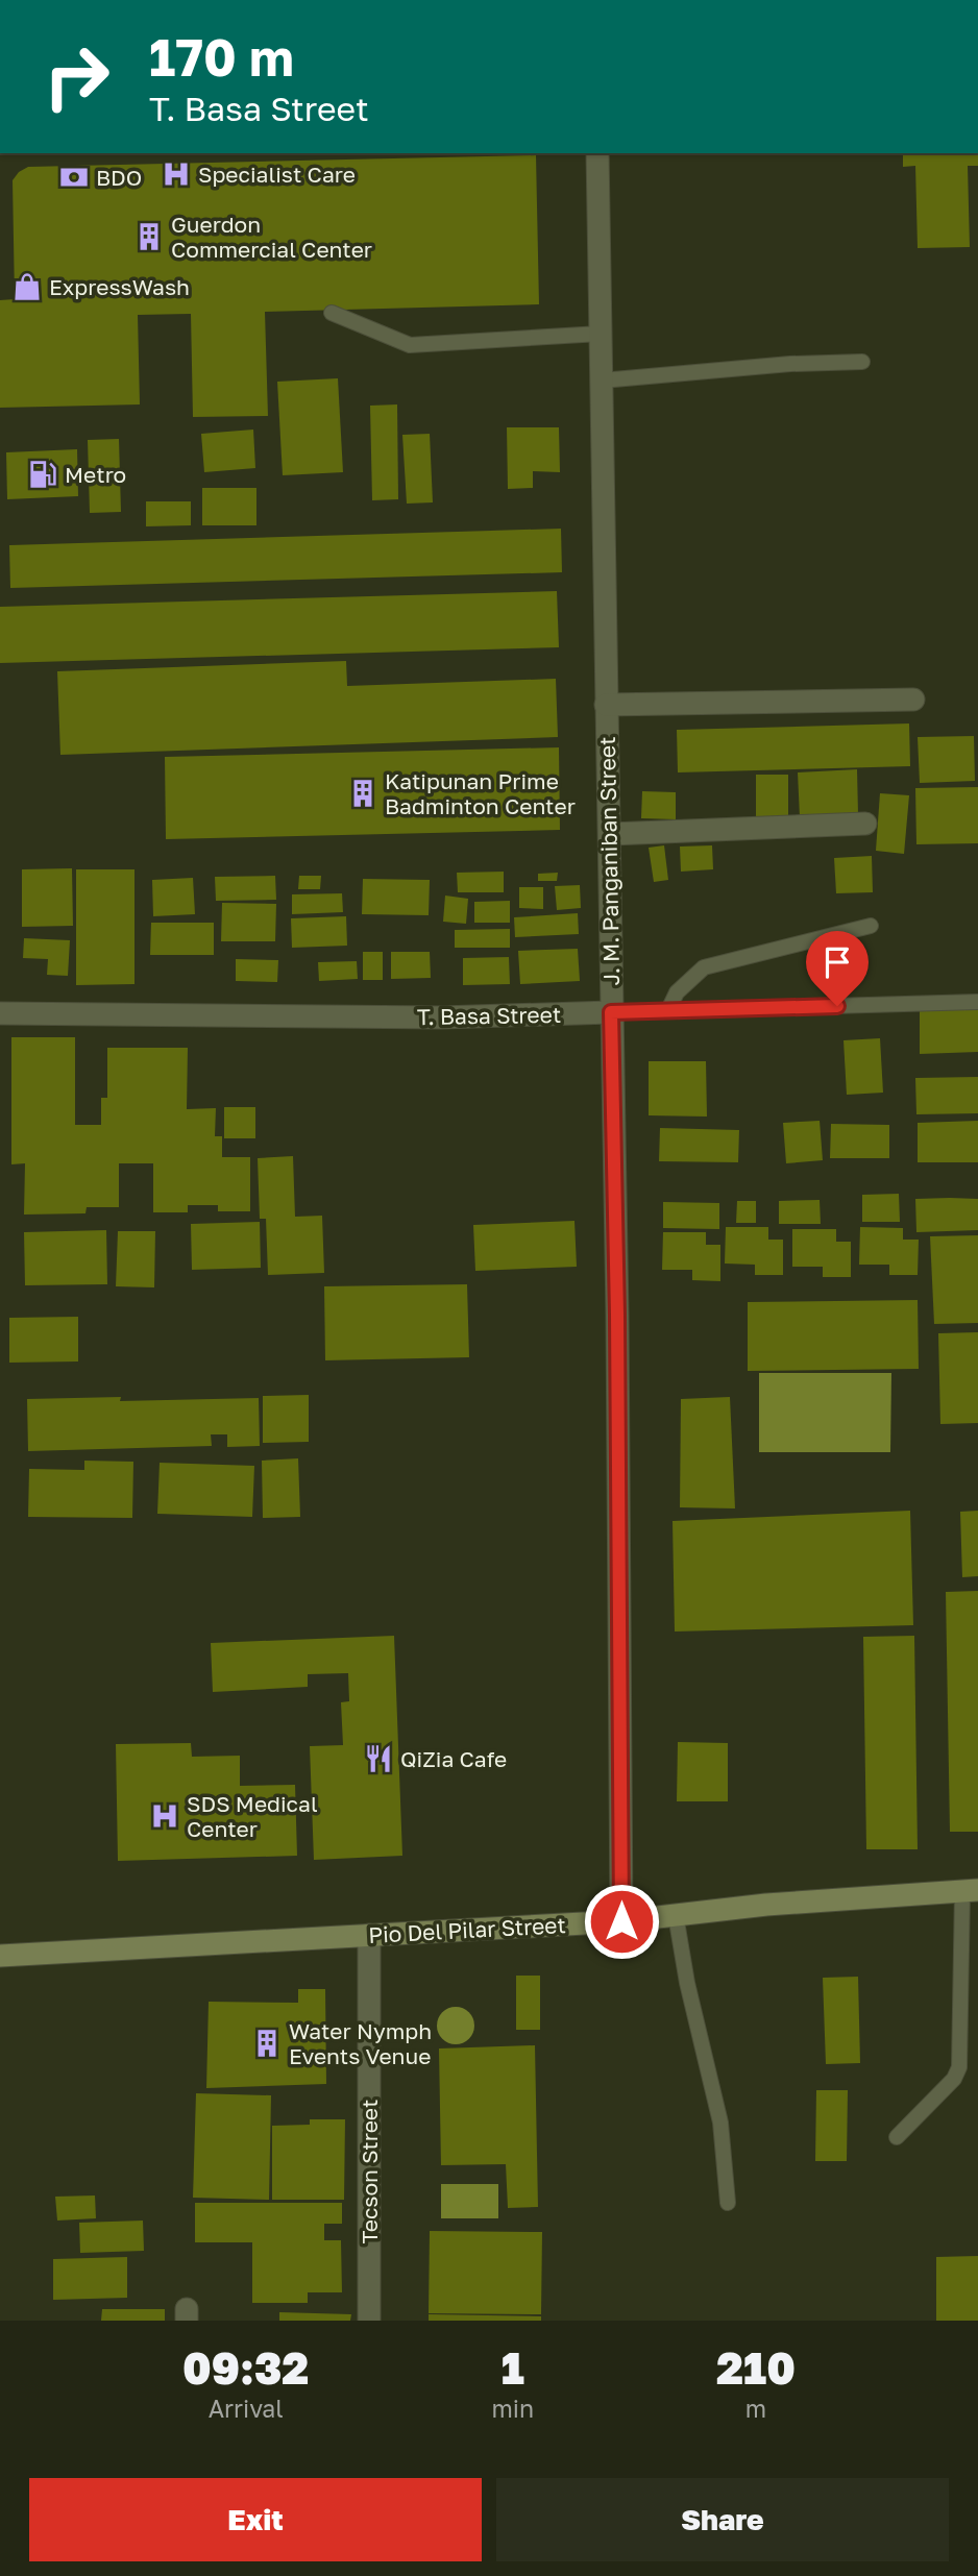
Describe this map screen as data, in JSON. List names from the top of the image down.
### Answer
{
  "streets": {
    "street": [
      "J. M. Panganiban Street",
      "T. Basa Street",
      "Pio Del Pilar Street",
      "Tecson Street"
    ]
  },
  "crossings": [
    ["J. M. Panganiban Street", "T. Basa Street"],
    ["J. M. Panganiban Street", "Pio Del Pilar Street"],
    ["Pio Del Pilar Street", "Tecson Street"]
  ],
  "places": {
    "hospital": ["Specialist Care", "SDS Medical Center"],
    "bank": ["BDO"],
    "building": ["Guerdon Commercial Center", "Katipunan Prime Badminton Center", "Water Nymph Events Venue"],
    "shop": ["ExpressWash"],
    "fuel station": ["Metro"],
    "restaurant": ["QiZia Cafe"]
  },
  "page": {
    "turn": ["170 m", "T. Basa Street"],
    "eta": [
      "09:32",
      "Arrival",
      "1",
      "min",
      "210",
      "m"
    ],
    "buttons": ["Exit", "Share"]
  }
}
